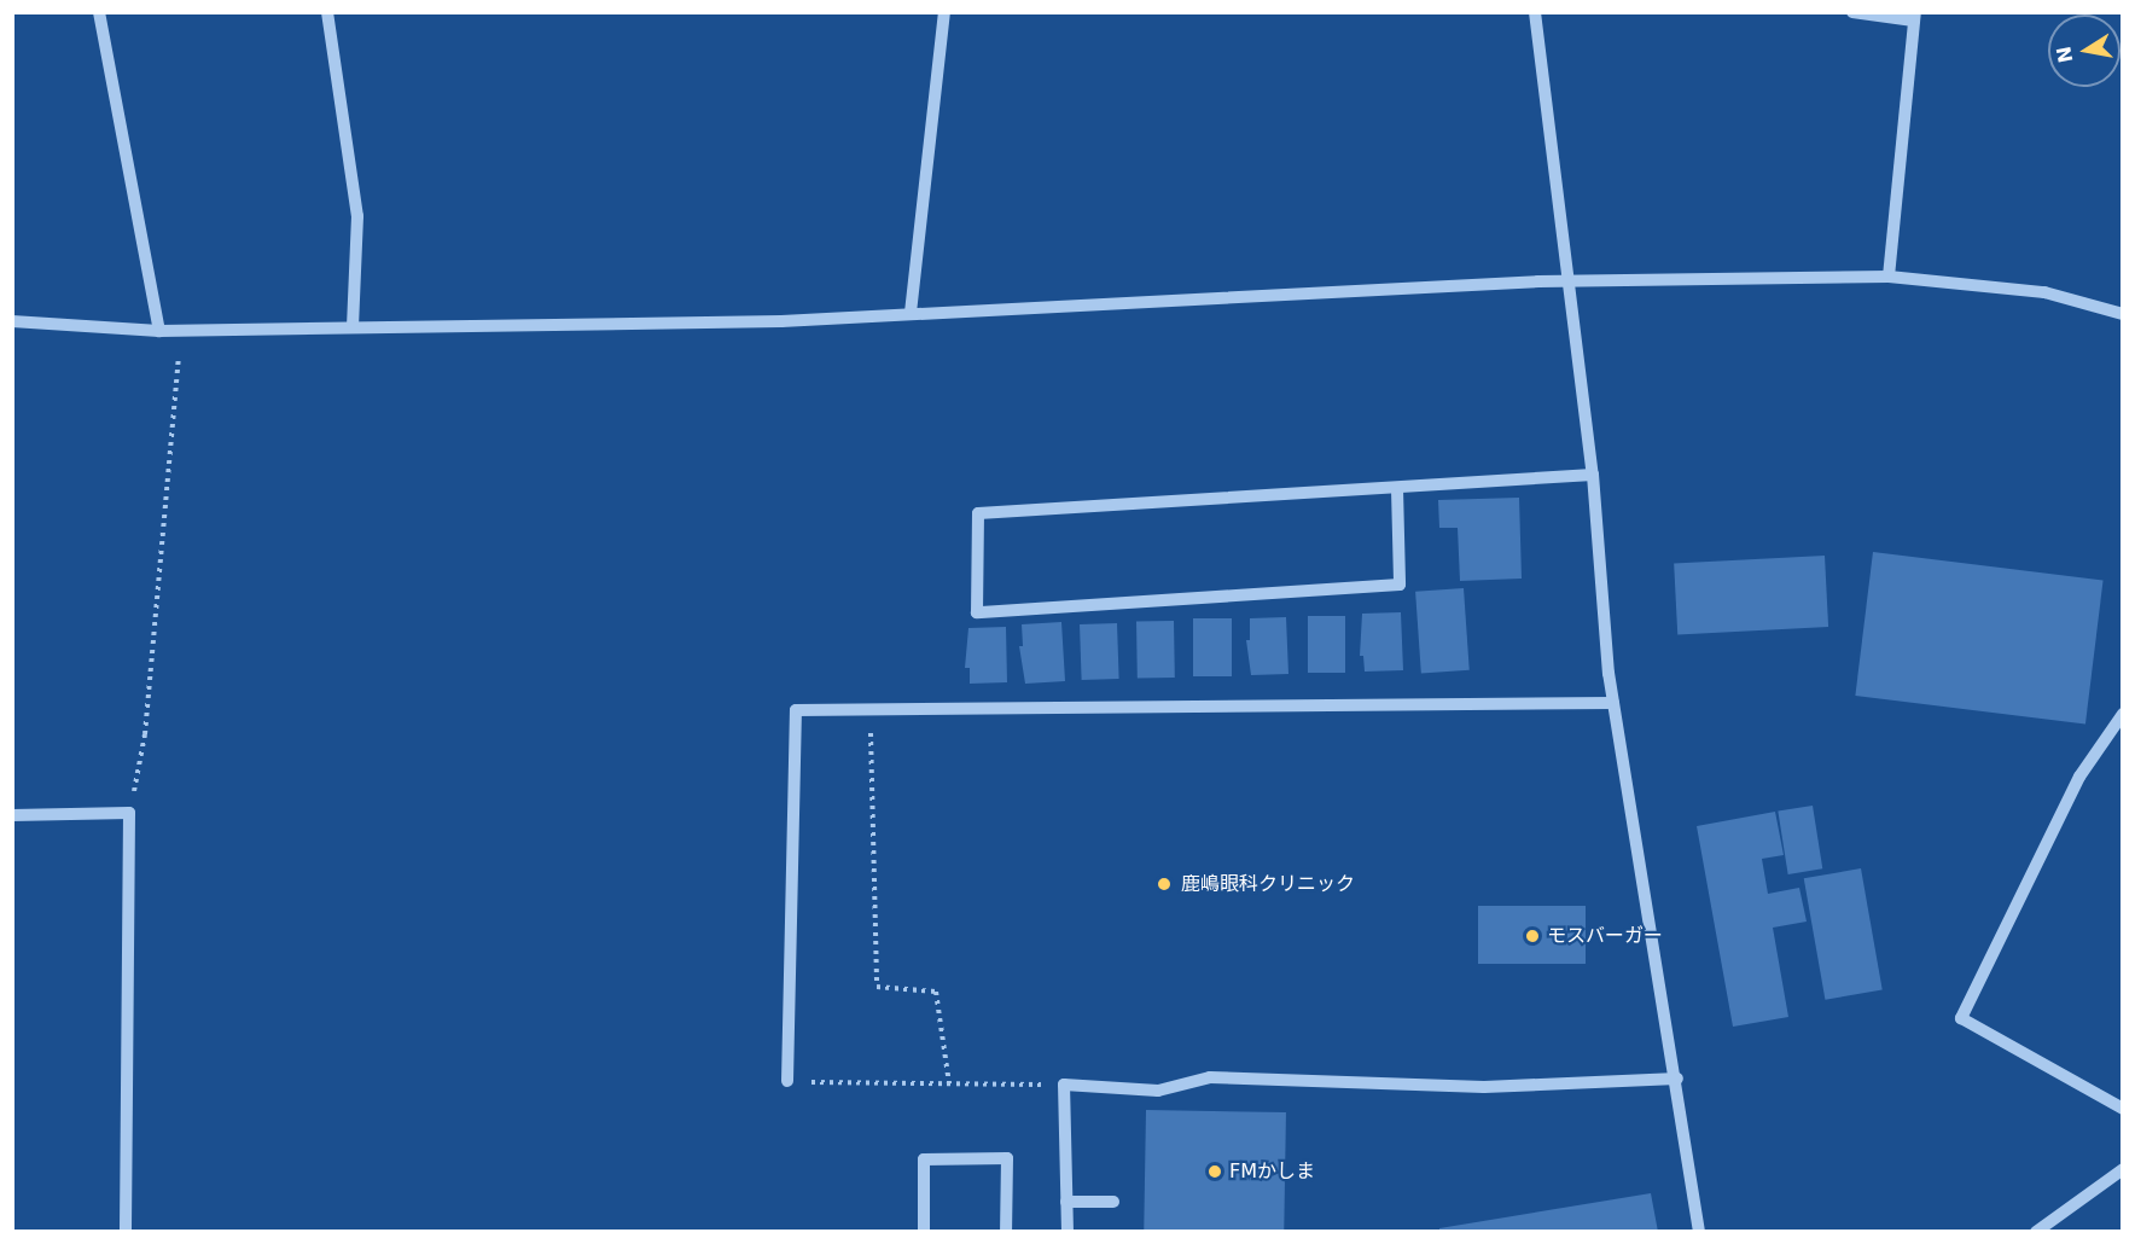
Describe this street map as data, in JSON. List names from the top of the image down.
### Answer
{
  "places": ["鹿嶋眼科クリニック", "モスバーガー", "FMかしま"],
  "north": "left"
}
